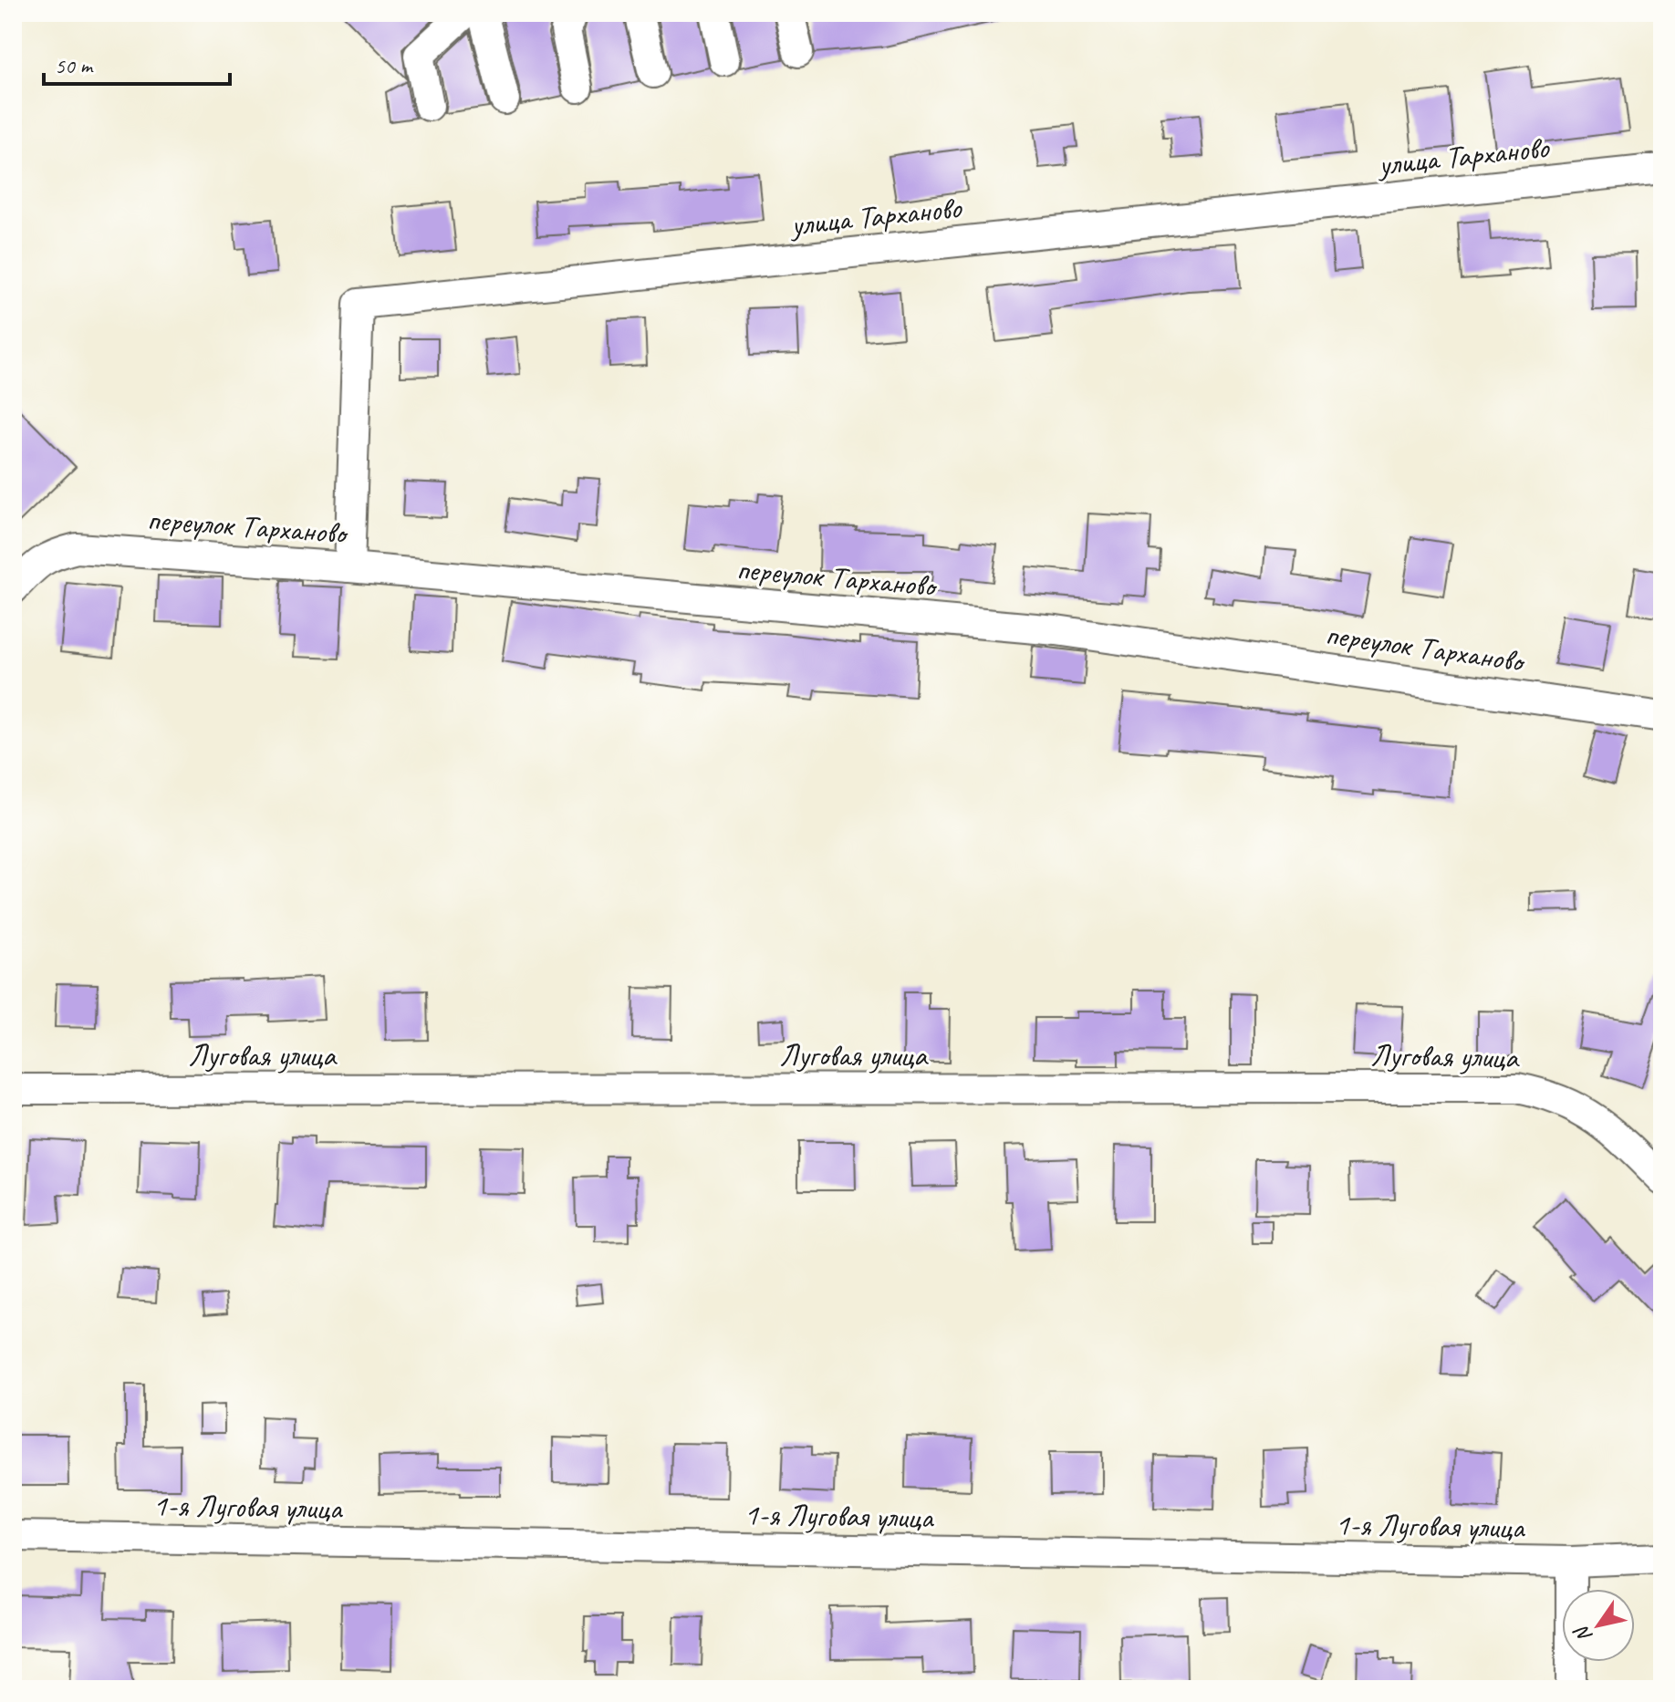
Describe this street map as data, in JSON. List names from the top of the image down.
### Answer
{
  "streets": {
    "street": [
      "улица Тарханово",
      "переулок Тарханово",
      "Луговая улица",
      "1-я Луговая улица"
    ]
  },
  "crossings": [
    ["улица Тарханово", "переулок Тарханово"]
  ],
  "scale_bar": "50 m",
  "north": "bottom left"
}
